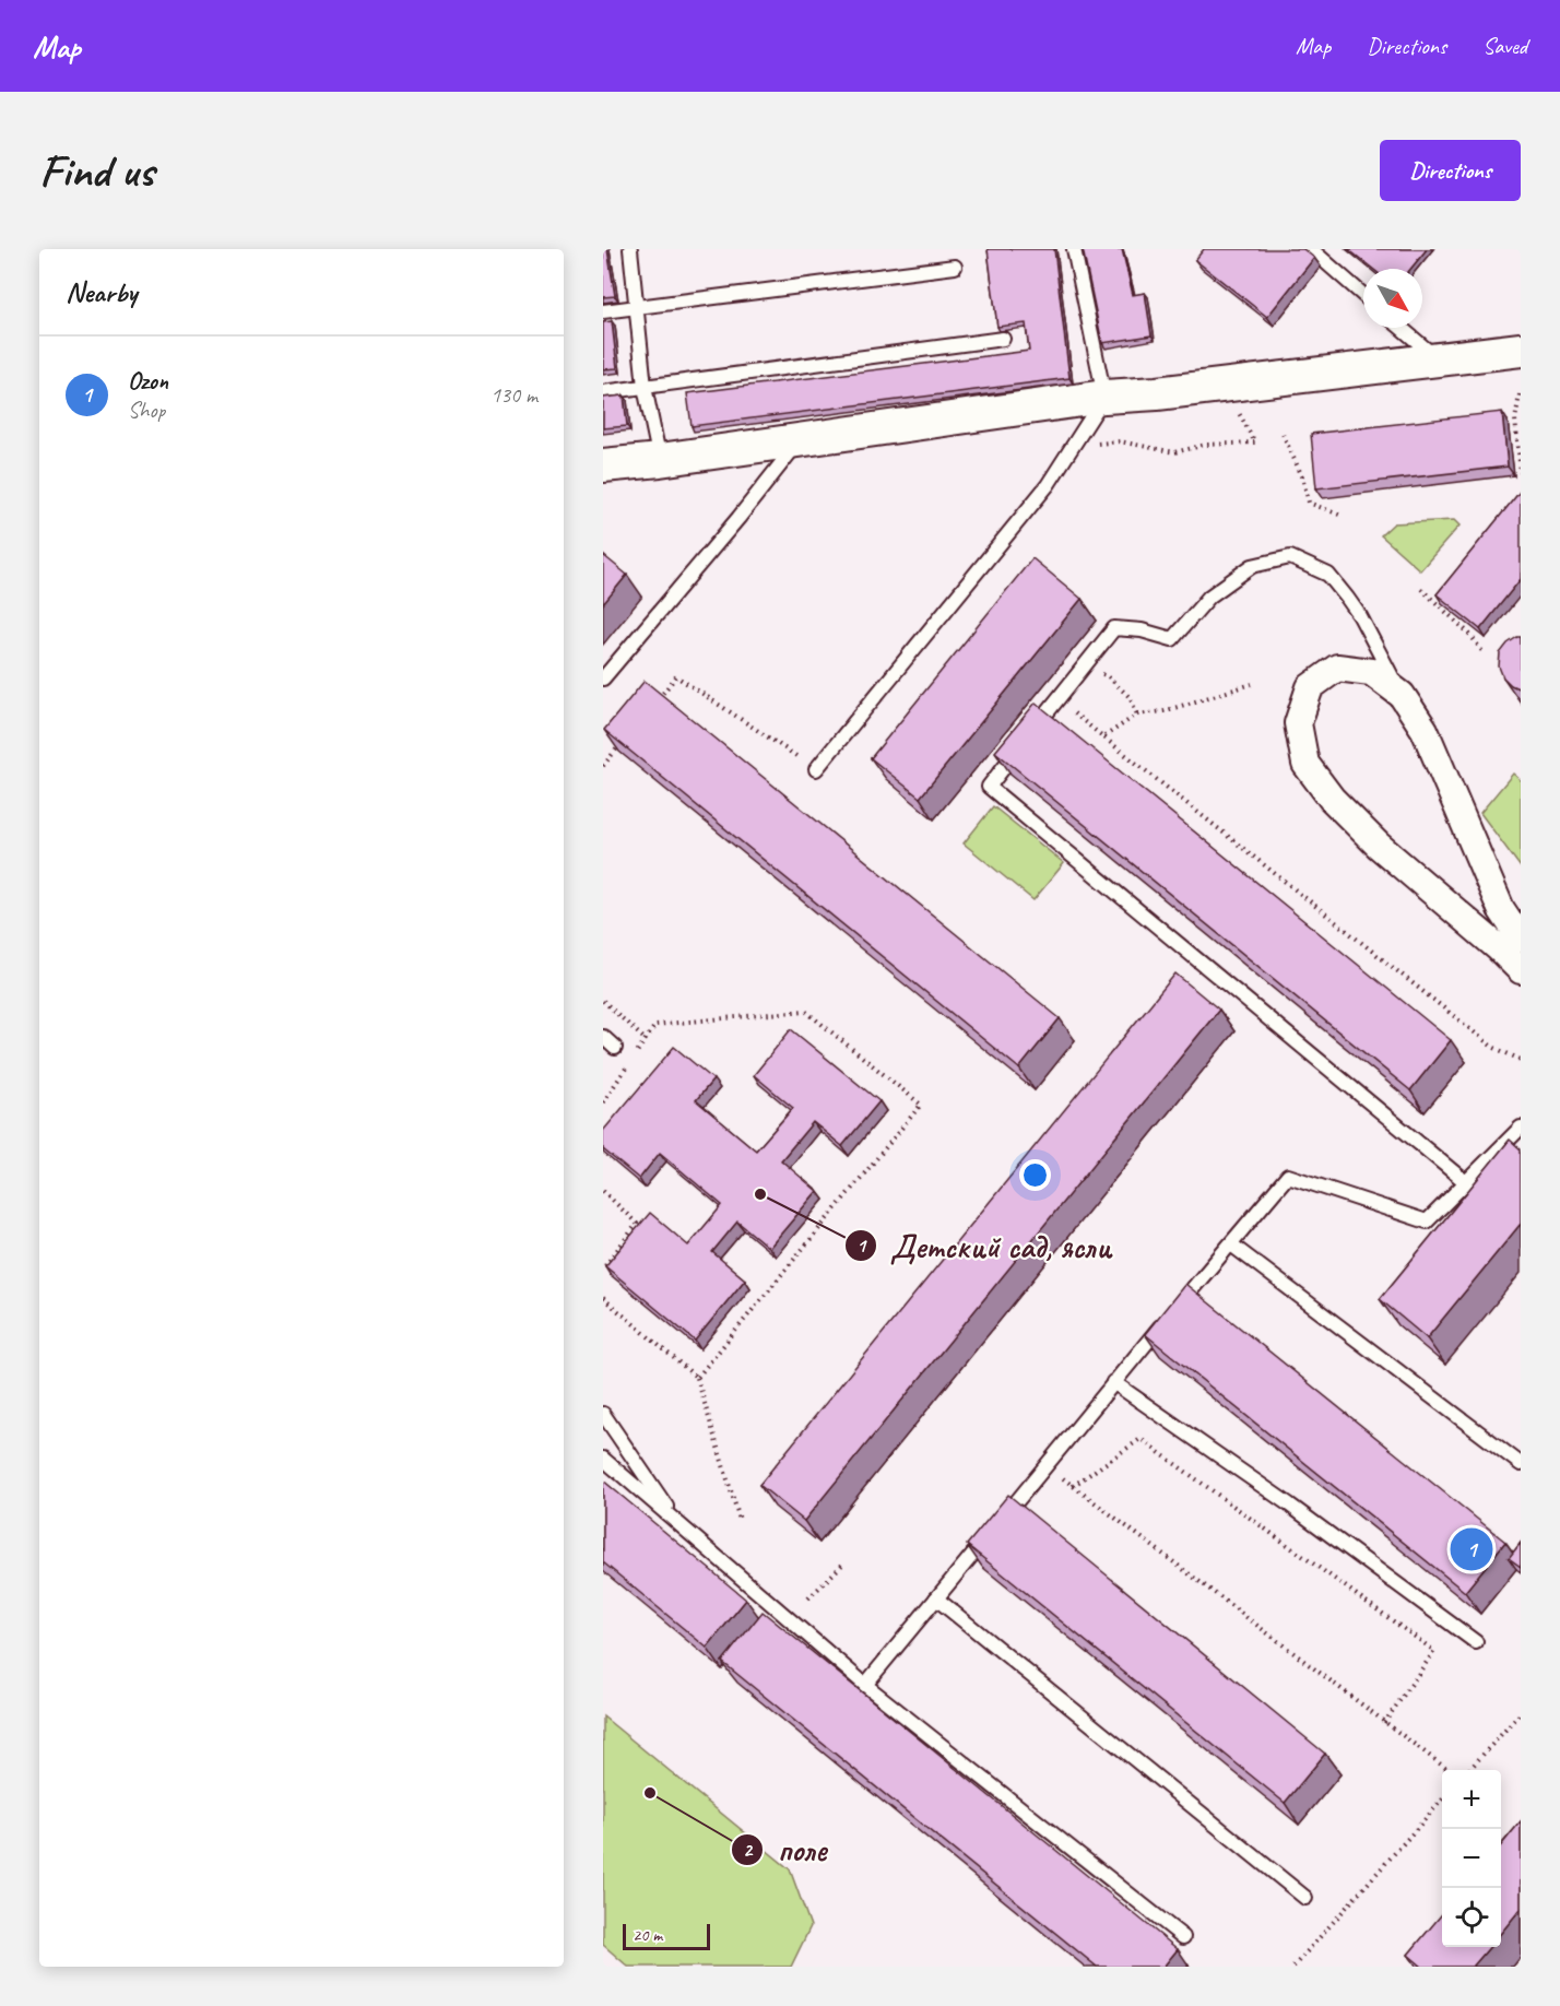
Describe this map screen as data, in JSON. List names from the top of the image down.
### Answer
{
  "places": ["Детский сад, ясли", "поле"],
  "scale_bar": "20 m",
  "north": "bottom right",
  "page": {
    "header": "Map",
    "nav": ["Map", "Directions", "Saved"],
    "buttons": "Directions",
    "title": "Find us",
    "heading": "Nearby",
    "list": [
      {
        "mark": "1",
        "name": "Ozon",
        "note": "Shop",
        "value": "130 m"
      }
    ],
    "pins": "1",
    "map_buttons": ["+", "−"],
    "scale": "20 m"
  }
}
